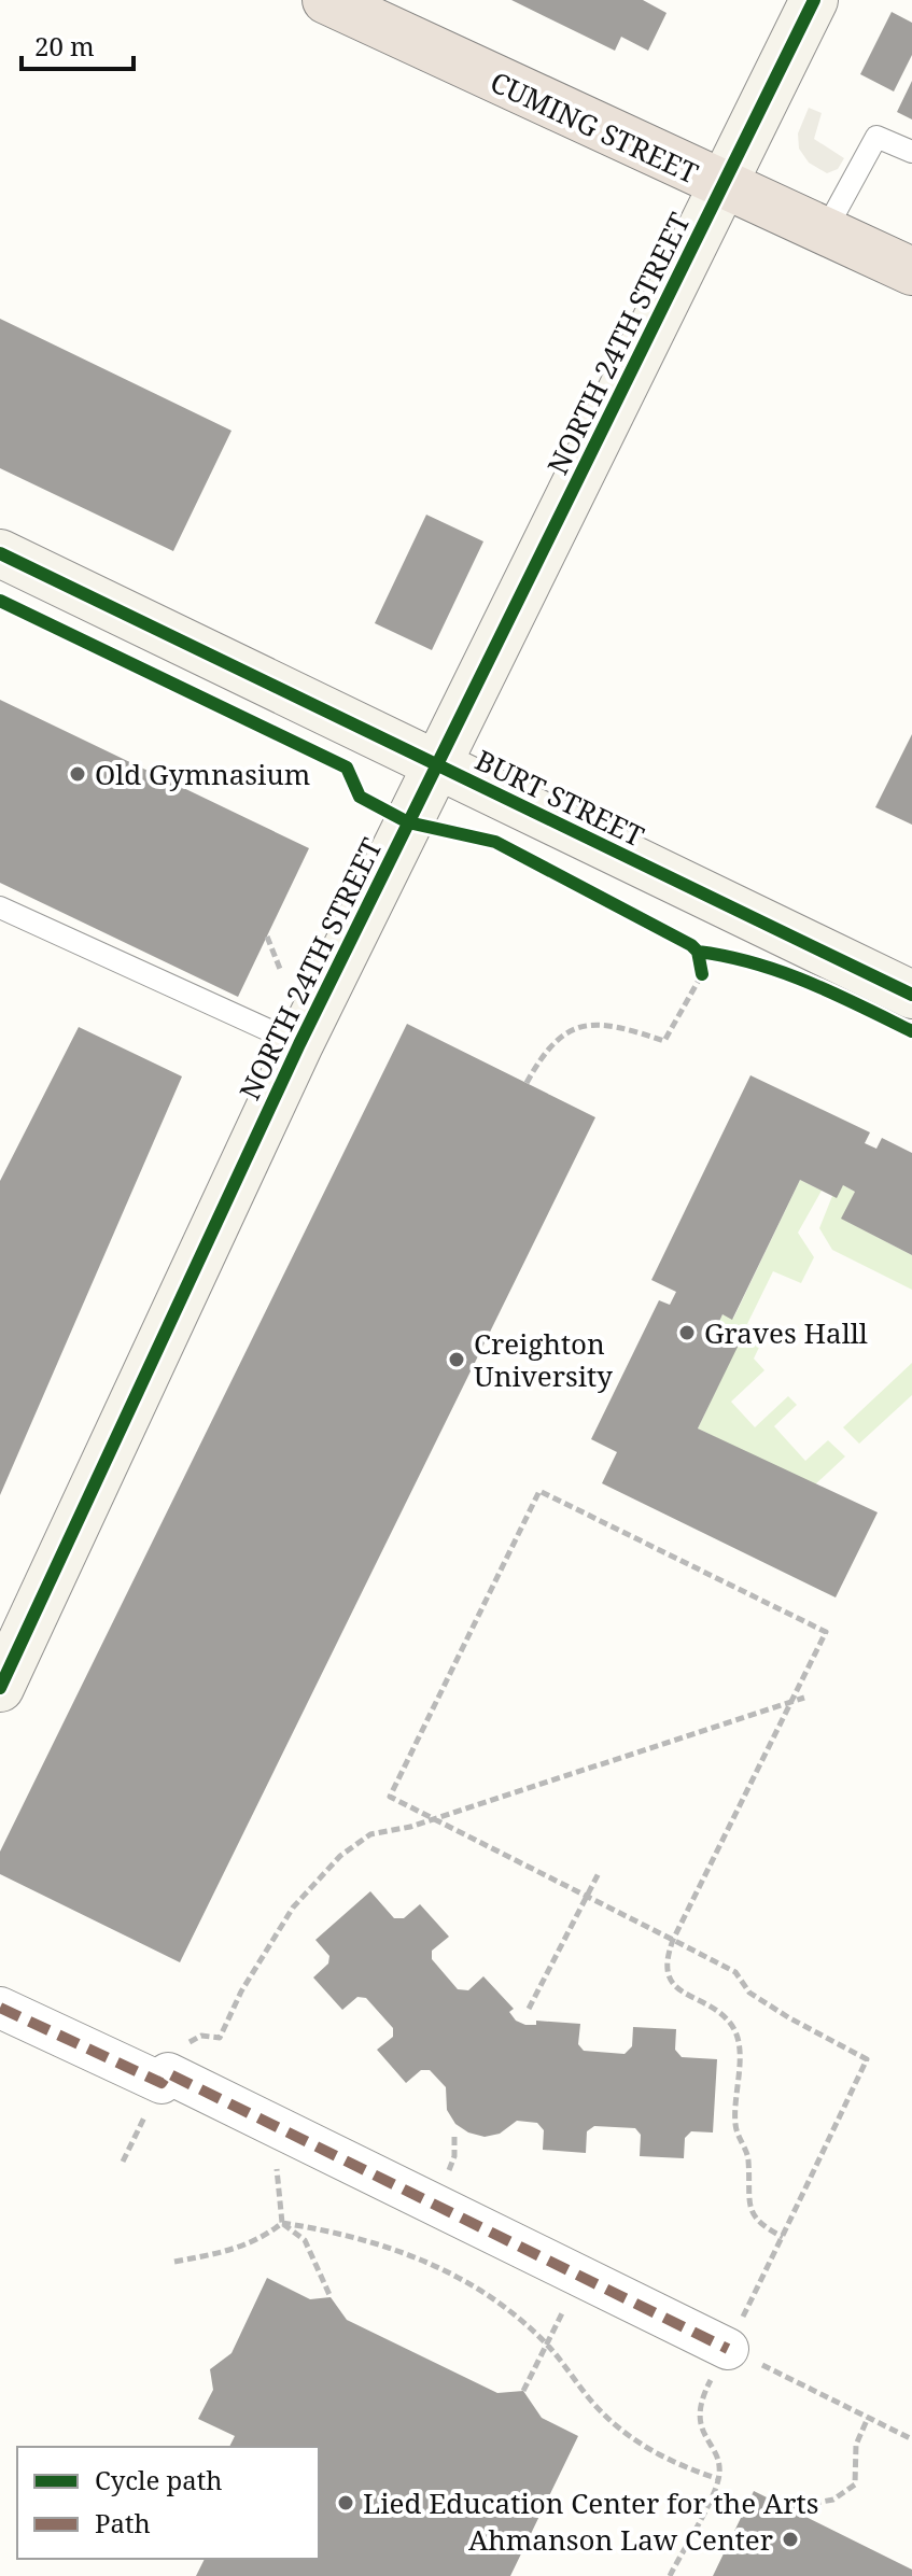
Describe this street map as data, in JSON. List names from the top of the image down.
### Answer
{
  "streets": {
    "highway": ["CUMING STREET"],
    "main road": ["NORTH 24TH STREET", "BURT STREET"]
  },
  "crossings": [
    ["CUMING STREET", "NORTH 24TH STREET"],
    ["NORTH 24TH STREET", "BURT STREET"]
  ],
  "places": [
    "Old Gymnasium",
    "Graves Halll",
    "Creighton University",
    "Lied Education Center for the Arts",
    "Ahmanson Law Center"
  ],
  "legend": ["Cycle path", "Path"],
  "scale_bar": "20 m"
}
